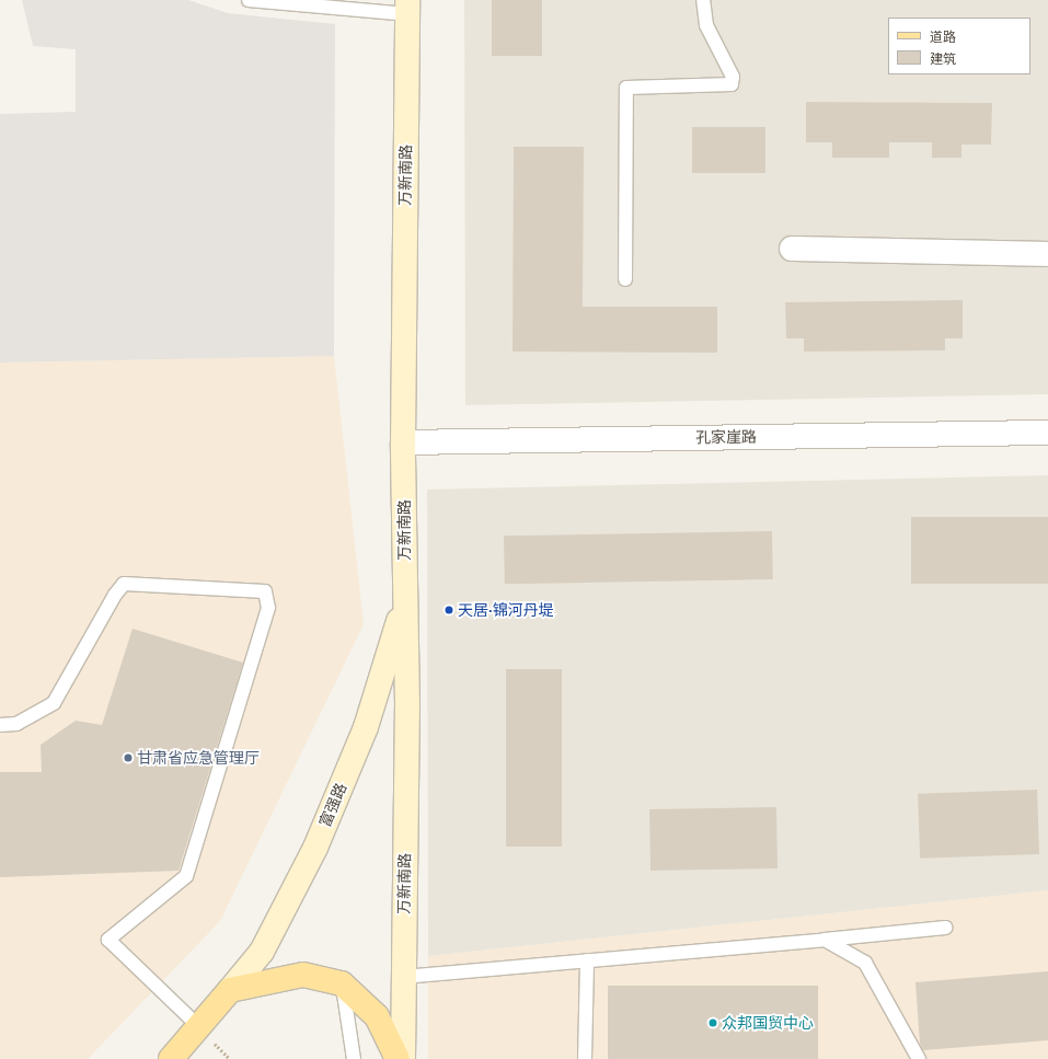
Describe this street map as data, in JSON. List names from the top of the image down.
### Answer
{
  "streets": {
    "main road": ["万新南路", "富强路"],
    "street": ["孔家崖路"]
  },
  "crossings": [
    ["万新南路", "孔家崖路"],
    ["万新南路", "富强路"]
  ],
  "places": ["天居·锦河丹堤", "甘肃省应急管理厅", "众邦国贸中心"],
  "legend": ["道路", "建筑"]
}
